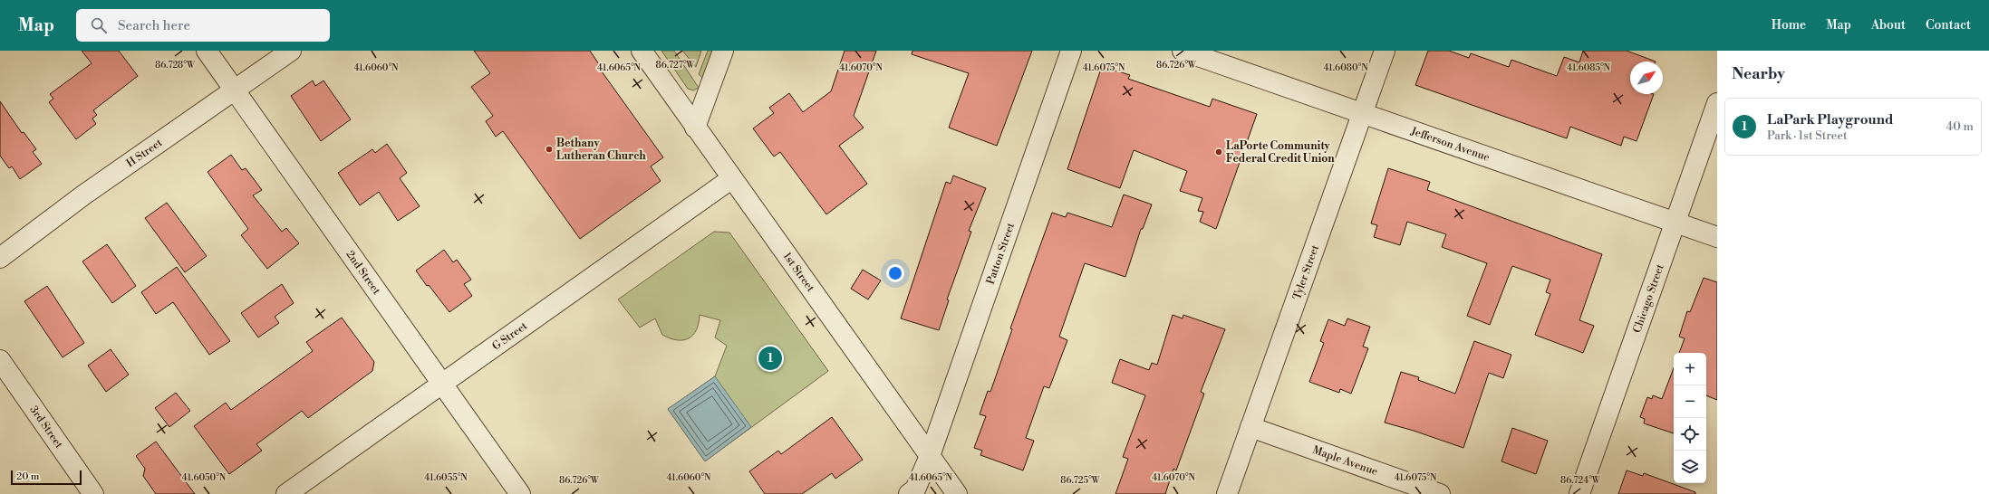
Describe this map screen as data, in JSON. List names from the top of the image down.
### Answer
{
  "streets": {
    "street": [
      "Jefferson Avenue",
      "H Street",
      "Patton Street",
      "1st Street",
      "Tyler Street",
      "2nd Street",
      "Chicago Street",
      "G Street",
      "3rd Street",
      "Maple Avenue"
    ]
  },
  "crossings": [
    ["Jefferson Avenue", "Tyler Street"],
    ["Jefferson Avenue", "Chicago Street"],
    ["H Street", "2nd Street"],
    ["Patton Street", "1st Street"],
    ["1st Street", "G Street"],
    ["Tyler Street", "Maple Avenue"],
    ["2nd Street", "G Street"]
  ],
  "places": ["Bethany Lutheran Church", "LaPorte Community Federal Credit Union"],
  "scale_bar": "20 m",
  "north": "top right",
  "page": {
    "header": "Map",
    "search": "Search here",
    "nav": [
      "Home",
      "Map",
      "About",
      "Contact"
    ],
    "heading": "Nearby",
    "list": [
      {
        "mark": "1",
        "name": "LaPark Playground",
        "note": "Park · 1st Street",
        "value": "40 m"
      }
    ],
    "pins": "1",
    "map_buttons": ["+", "−"],
    "scale": "20 m"
  },
  "coordinates": [
    "86.728°W",
    "86.727°W",
    "86.726°W",
    "41.6060°N",
    "41.6065°N",
    "41.6075°N",
    "41.6080°N",
    "41.6085°N",
    "41.6070°N",
    "41.6050°N",
    "41.6055°N",
    "86.725°W",
    "86.724°W"
  ]
}
